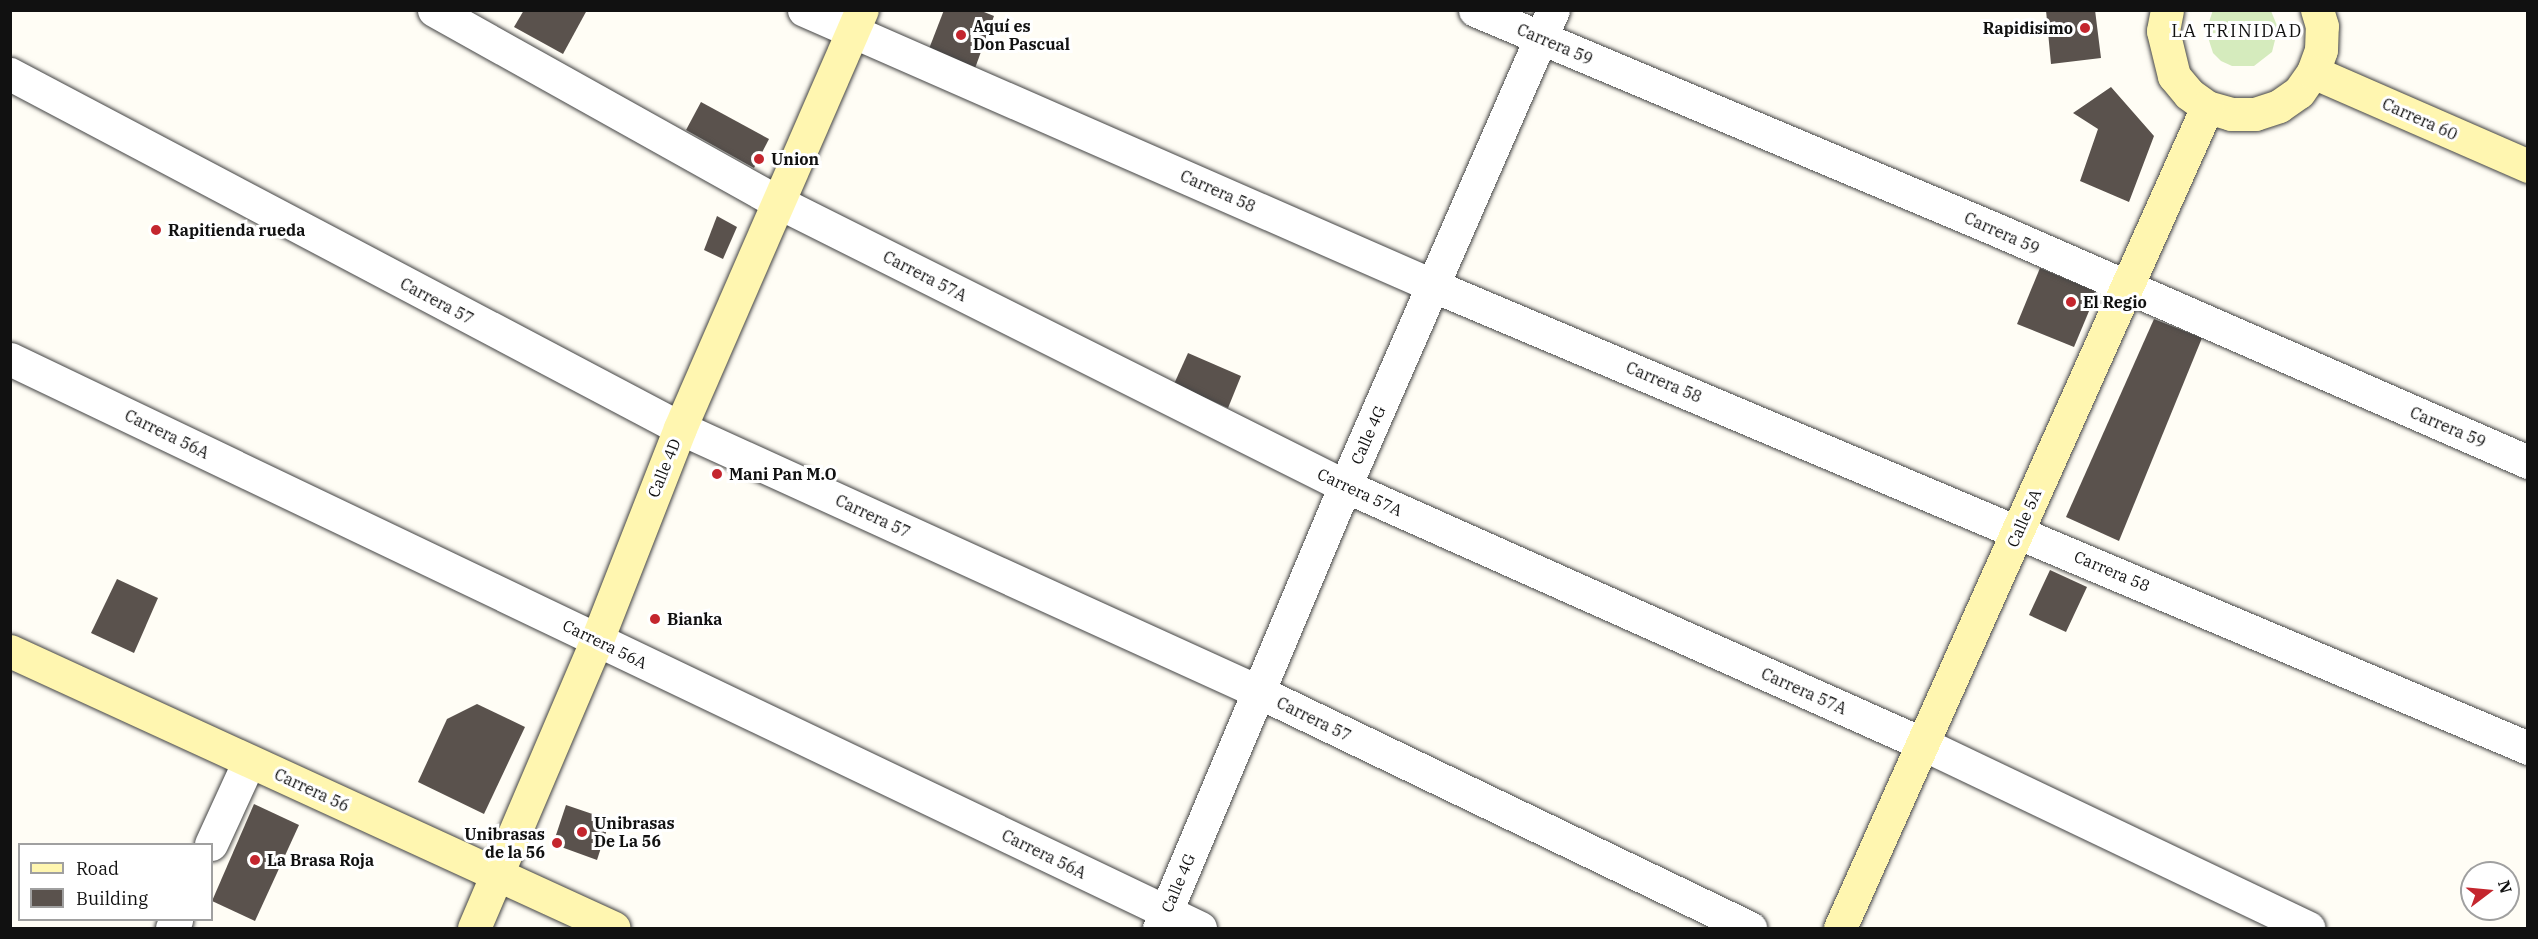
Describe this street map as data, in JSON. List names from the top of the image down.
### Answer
{
  "streets": {
    "street": [
      "Carrera 59",
      "Carrera 60",
      "Carrera 58",
      "Carrera 57A",
      "Carrera 57",
      "Carrera 56A",
      "Calle 4G",
      "Calle 4D",
      "Calle 5A",
      "Carrera 56"
    ]
  },
  "crossings": [
    ["Carrera 59", "Calle 4G"],
    ["Carrera 59", "Calle 5A"],
    ["Carrera 58", "Calle 4G"],
    ["Carrera 58", "Calle 4D"],
    ["Carrera 58", "Calle 5A"],
    ["Carrera 57A", "Calle 4G"],
    ["Carrera 57A", "Calle 4D"],
    ["Carrera 57A", "Calle 5A"],
    ["Carrera 57", "Calle 4G"],
    ["Carrera 57", "Calle 4D"],
    ["Carrera 56A", "Calle 4G"],
    ["Carrera 56A", "Calle 4D"],
    ["Calle 4D", "Carrera 56"]
  ],
  "districts": ["LA TRINIDAD"],
  "places": [
    "Rapidisimo",
    "Aquí es Don Pascual",
    "Union",
    "Rapitienda rueda",
    "El Regio",
    "Mani Pan M.O",
    "Bianka",
    "Unibrasas De La 56",
    "Unibrasas de la 56",
    "La Brasa Roja"
  ],
  "legend": ["Road", "Building"],
  "north": "right"
}
